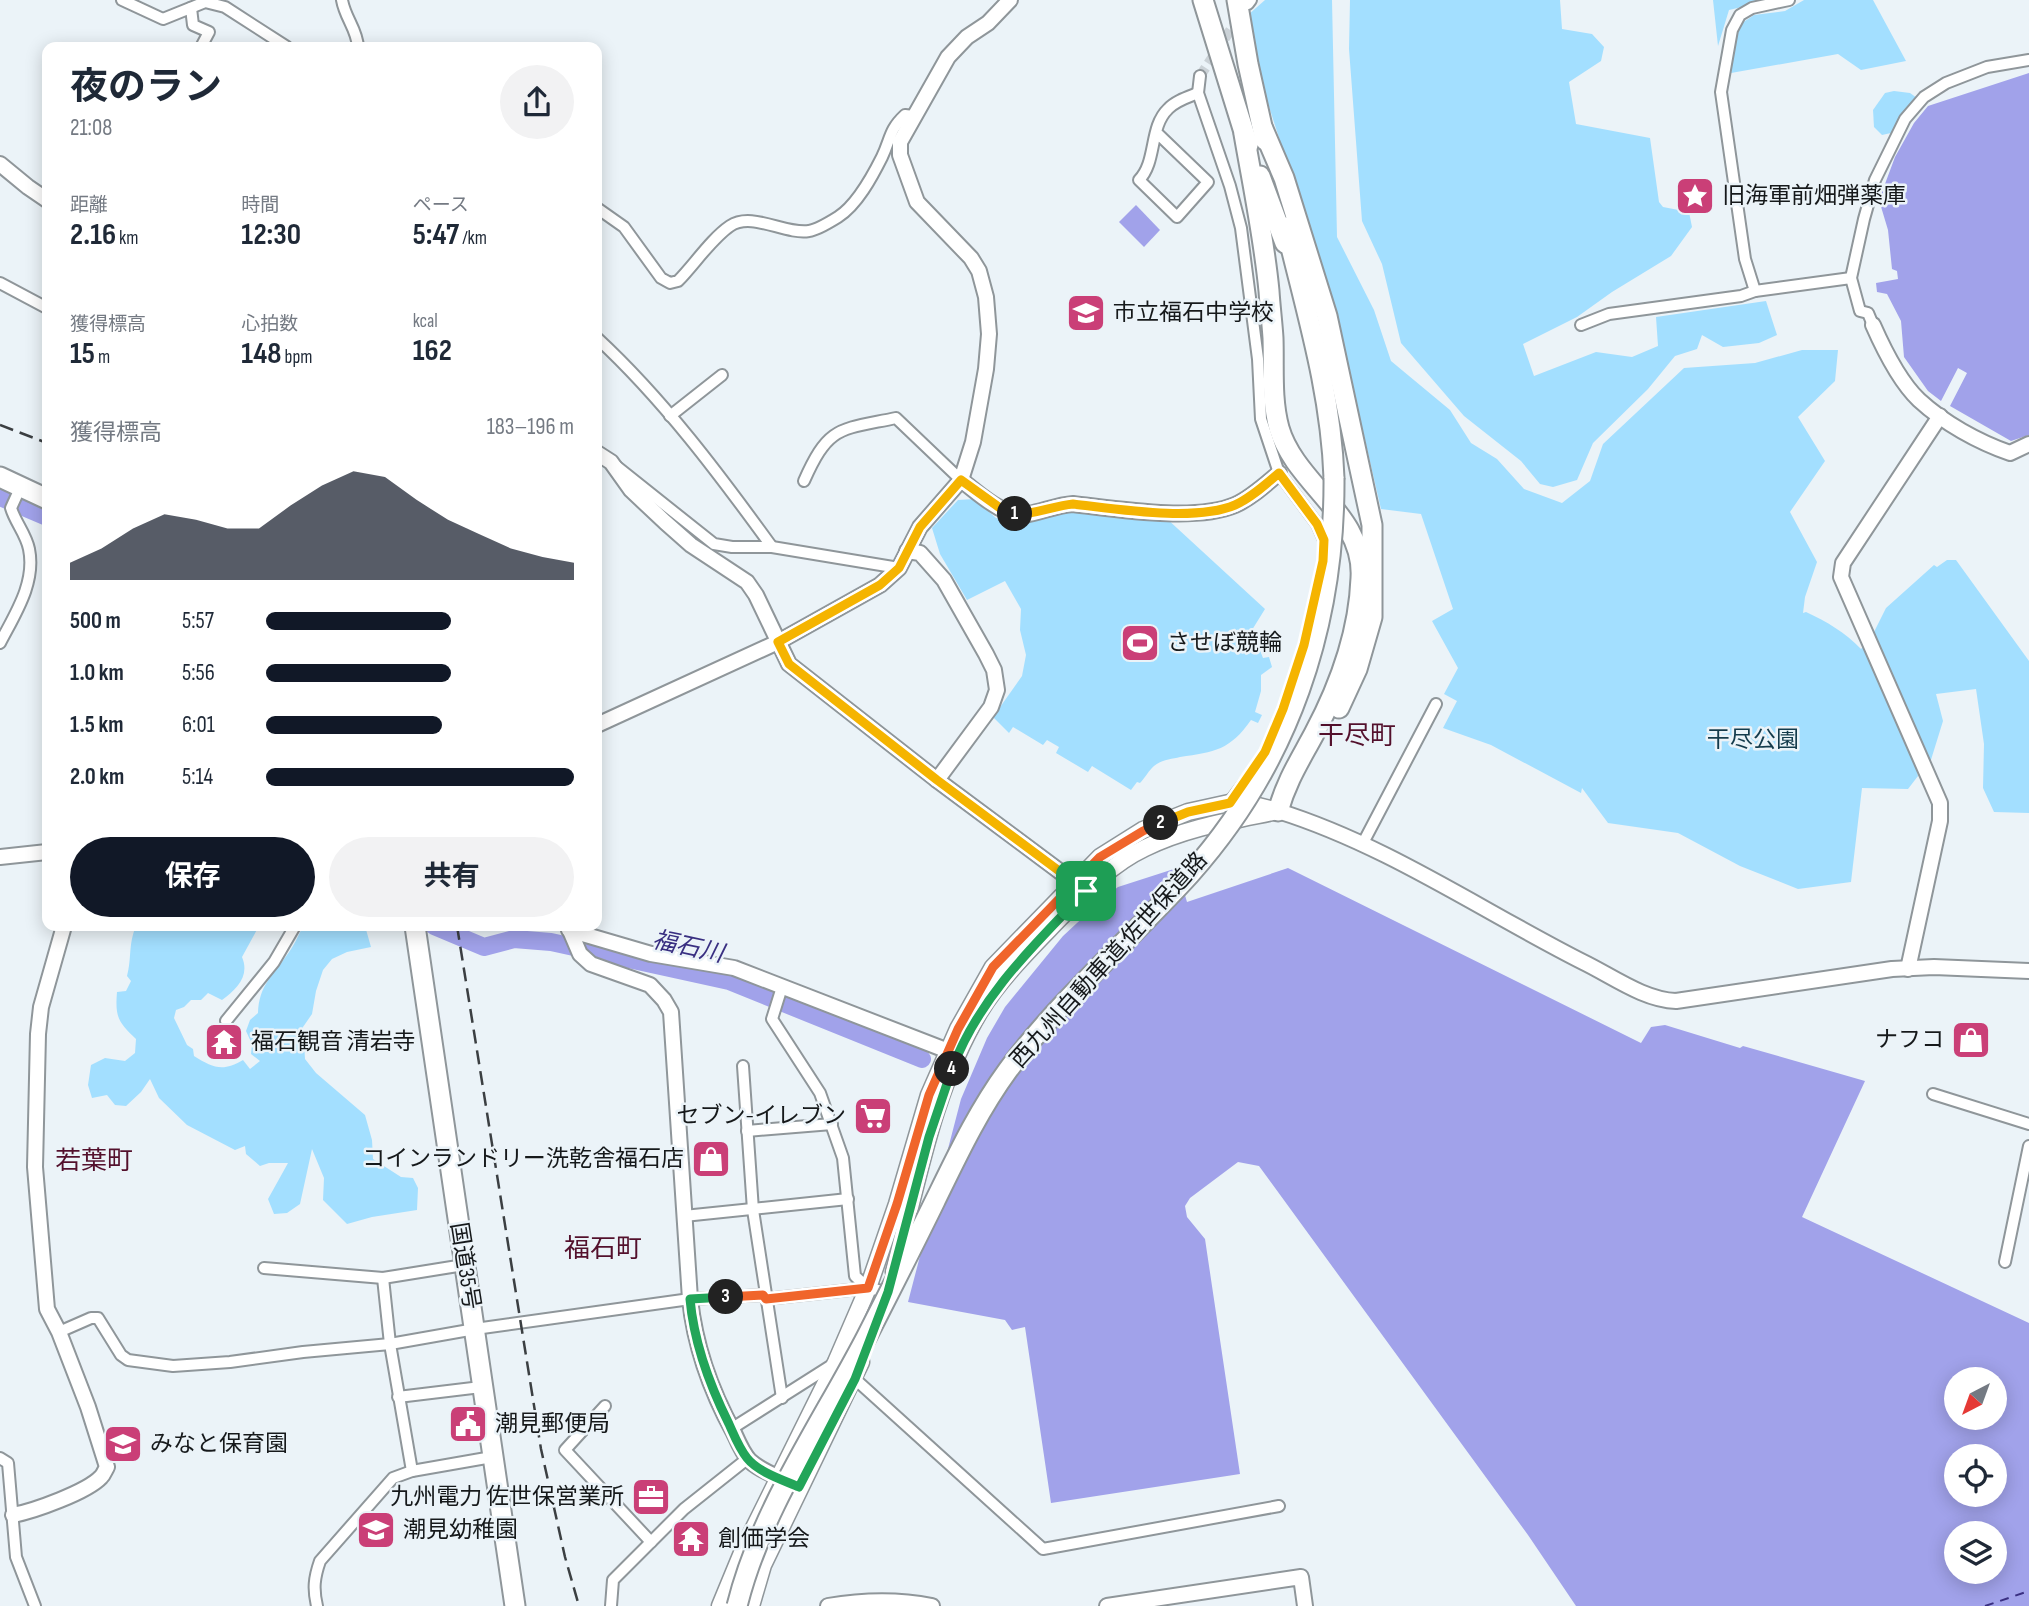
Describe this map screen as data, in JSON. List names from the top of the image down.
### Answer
{
  "streets": {
    "highway": ["西九州自動車道;佐世保道路", "国道35号"]
  },
  "districts": ["干尽町", "若葉町", "福石町"],
  "water": ["福石川"],
  "parks": ["干尽公園"],
  "places": {
    "place": ["旧海軍前畑弾薬庫"],
    "school or university": ["市立福石中学校", "みなと保育園", "潮見幼稚園"],
    "sports": ["させぼ競輪"],
    "shop": ["ナフコ", "コインランドリー洗乾舎福石店"],
    "temple": ["福石観音 清岩寺", "創価学会"],
    "supermarket": ["セブン-イレブン"],
    "public building": ["潮見郵便局"],
    "office": ["九州電力 佐世保営業所"]
  },
  "north": "bottom left",
  "page": {
    "heading": ["夜のラン", "21:08"],
    "stats": [
      ["距離", "2.16 km"],
      ["時間", "12:30"],
      ["ペース", "5:47 /km"],
      ["獲得標高", "15 m"],
      ["心拍数", "148 bpm"],
      ["kcal", "162"]
    ],
    "chart": ["獲得標高", "183–196 m"],
    "pins": [
      "1",
      "2",
      "4",
      "3"
    ],
    "list": [
      {
        "name": "500 m",
        "note": "5:57"
      },
      {
        "name": "1.0 km",
        "note": "5:56"
      },
      {
        "name": "1.5 km",
        "note": "6:01"
      },
      {
        "name": "2.0 km",
        "note": "5:14"
      }
    ],
    "buttons": ["保存", "共有"]
  }
}
